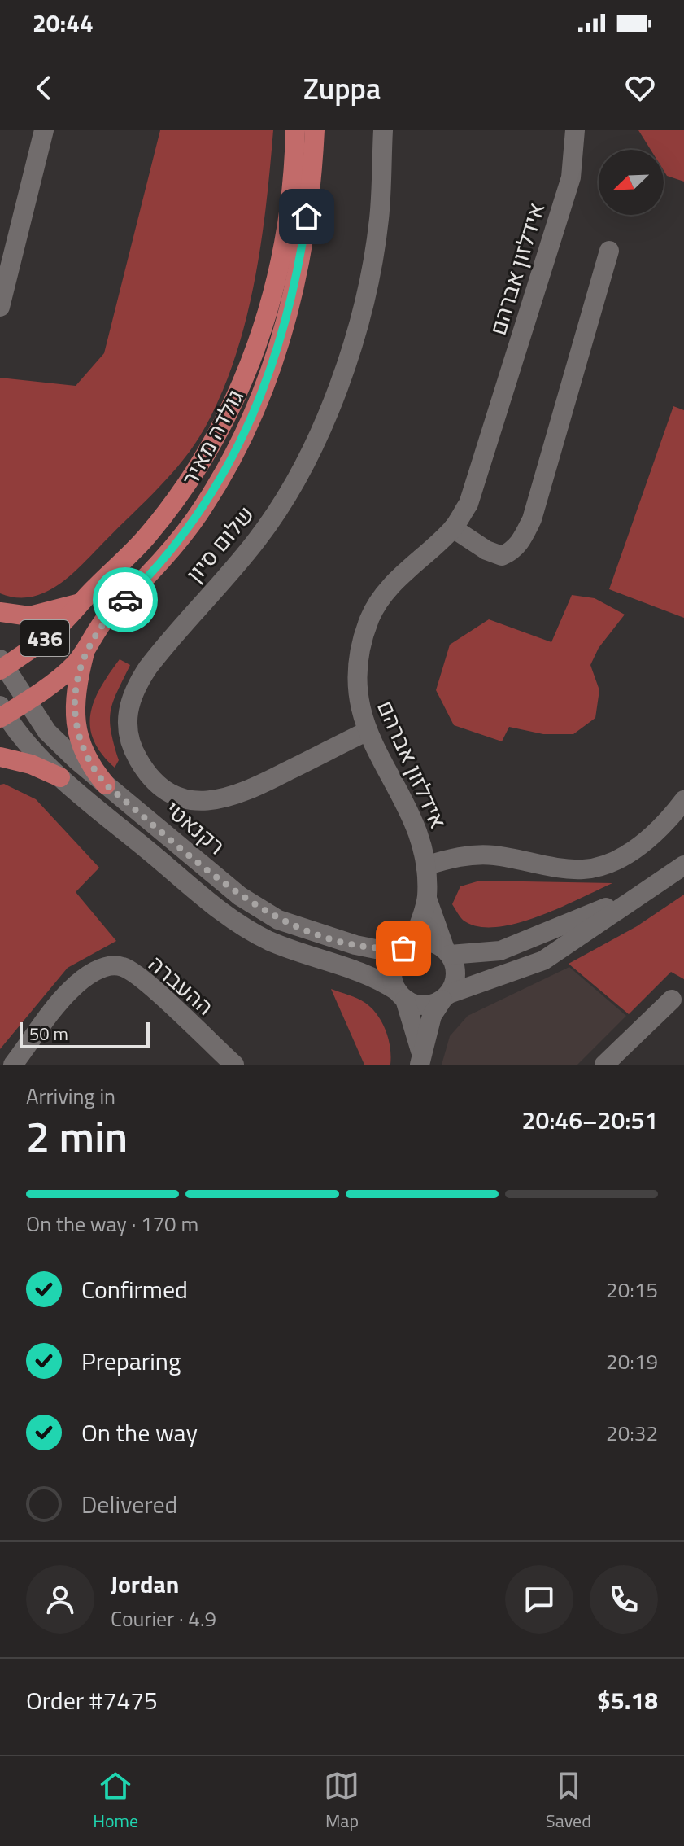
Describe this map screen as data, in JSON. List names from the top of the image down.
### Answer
{
  "streets": {
    "main road": ["גולדה מאיר", "436"],
    "street": [
      "אידלזון אברהם",
      "שלום סיון",
      "רקנאטי",
      "ההעברה"
    ]
  },
  "crossings": [
    ["אידלזון אברהם", "שלום סיון"],
    ["גולדה מאיר", "436"],
    ["גולדה מאיר", "רקנאטי"],
    ["436", "רקנאטי"]
  ],
  "scale_bar": "50 m",
  "north": "bottom left",
  "page": {
    "status": "20:44",
    "header": "Zuppa",
    "scale": "50 m",
    "heading": ["2 min", "Arriving in", "20:46–20:51"],
    "panel": [
      "Jordan",
      "Courier · 4.9",
      "Order #7475",
      "$5.18"
    ],
    "bar": "On the way · 170 m",
    "list": [
      ["Confirmed", "20:15"],
      ["Preparing", "20:19"],
      ["On the way", "20:32"],
      "Delivered"
    ],
    "tabs": ["Home", "Map", "Saved"]
  }
}
